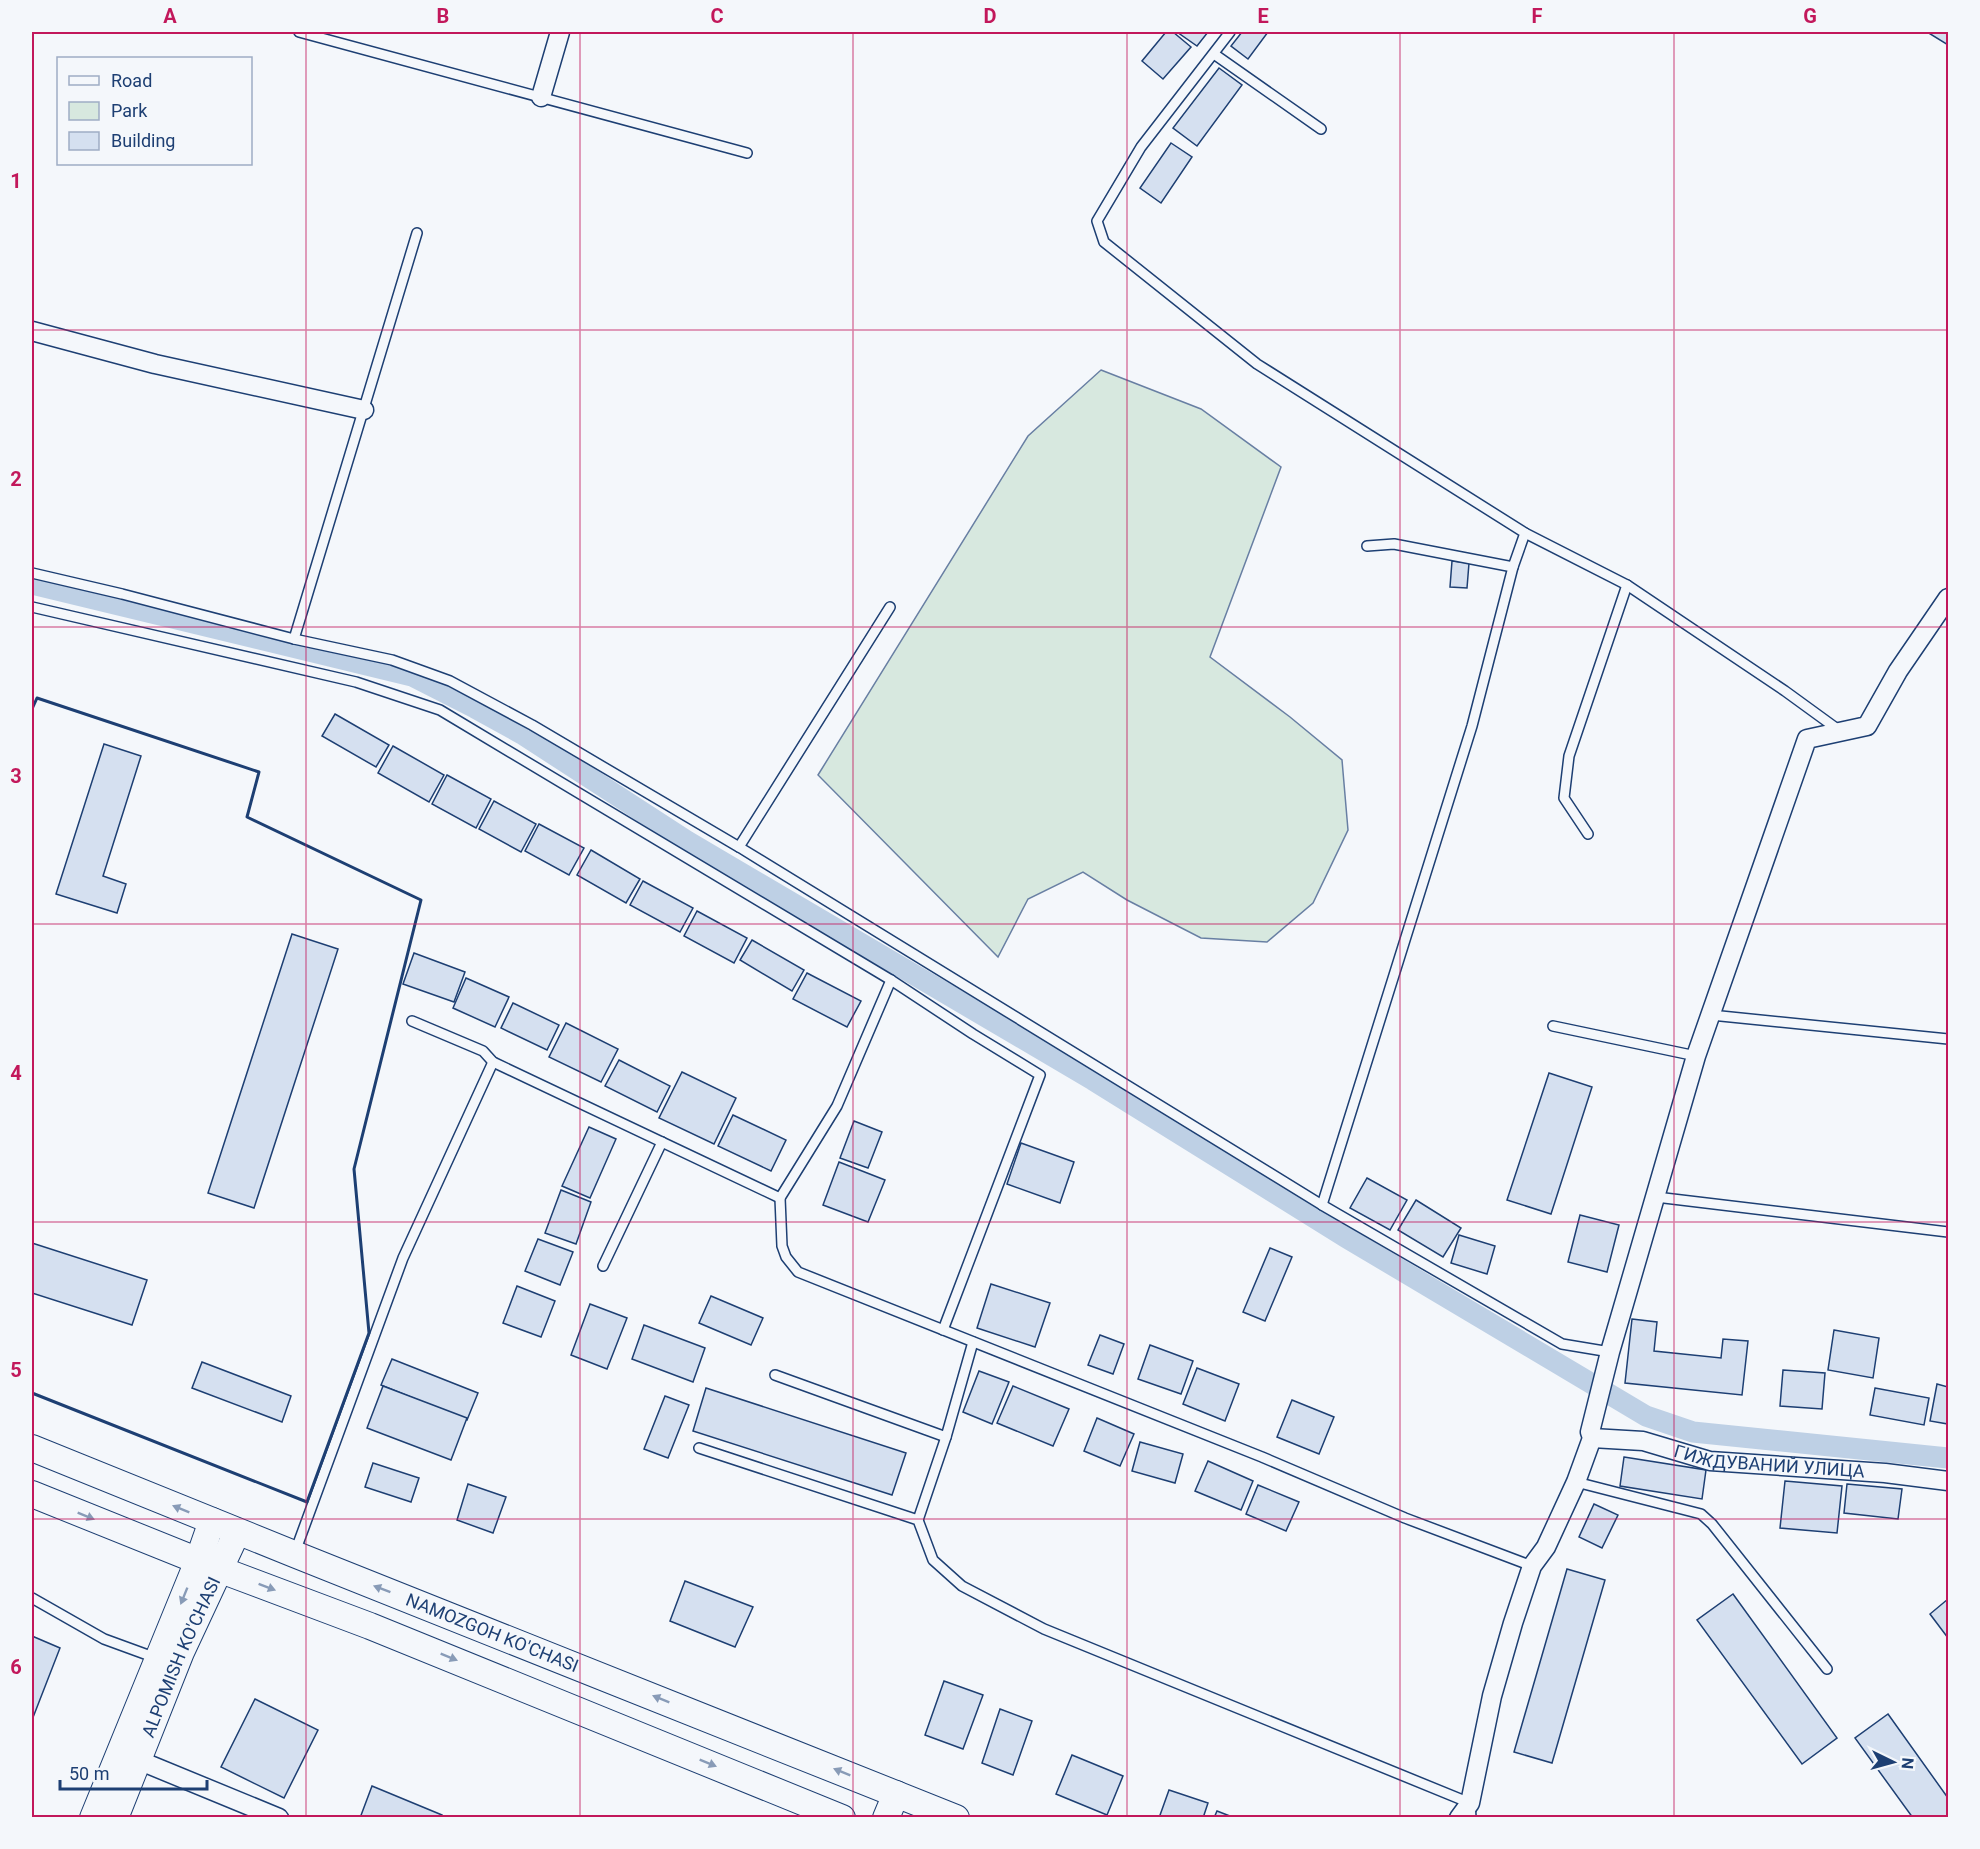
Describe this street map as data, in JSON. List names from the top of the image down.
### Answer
{
  "streets": {
    "main road": ["NAMOZGOH KO'CHASI", "ALPOMISH KO'CHASI"],
    "street": ["ГИЖДУВАНИЙ УЛИЦА"]
  },
  "crossings": [
    ["NAMOZGOH KO'CHASI", "ALPOMISH KO'CHASI"]
  ],
  "legend": ["Road", "Park", "Building"],
  "scale_bar": "50 m",
  "north": "right",
  "grid": {
    "columns": [
      "A",
      "B",
      "C",
      "D",
      "E",
      "F",
      "G"
    ],
    "rows": [
      "1",
      "2",
      "3",
      "4",
      "5",
      "6"
    ]
  }
}
